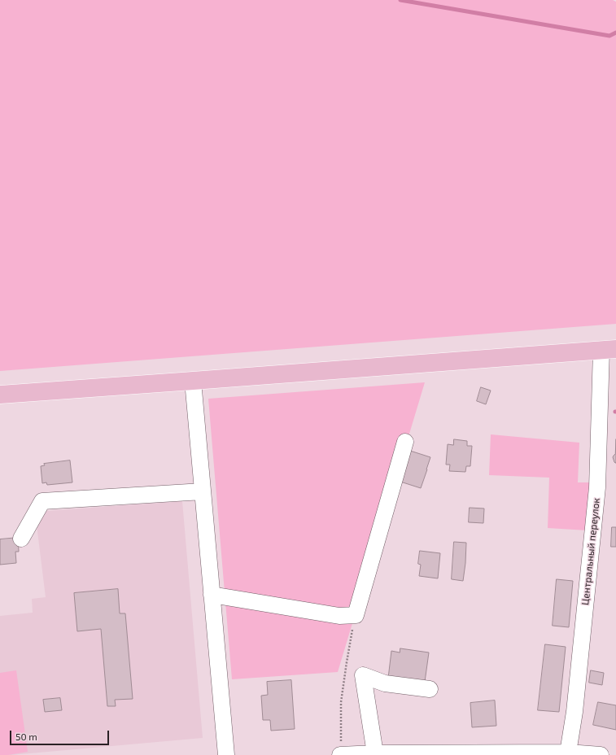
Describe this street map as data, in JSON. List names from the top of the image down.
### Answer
{
  "streets": {
    "street": ["Центральный переулок"]
  },
  "scale_bar": "50 m"
}
